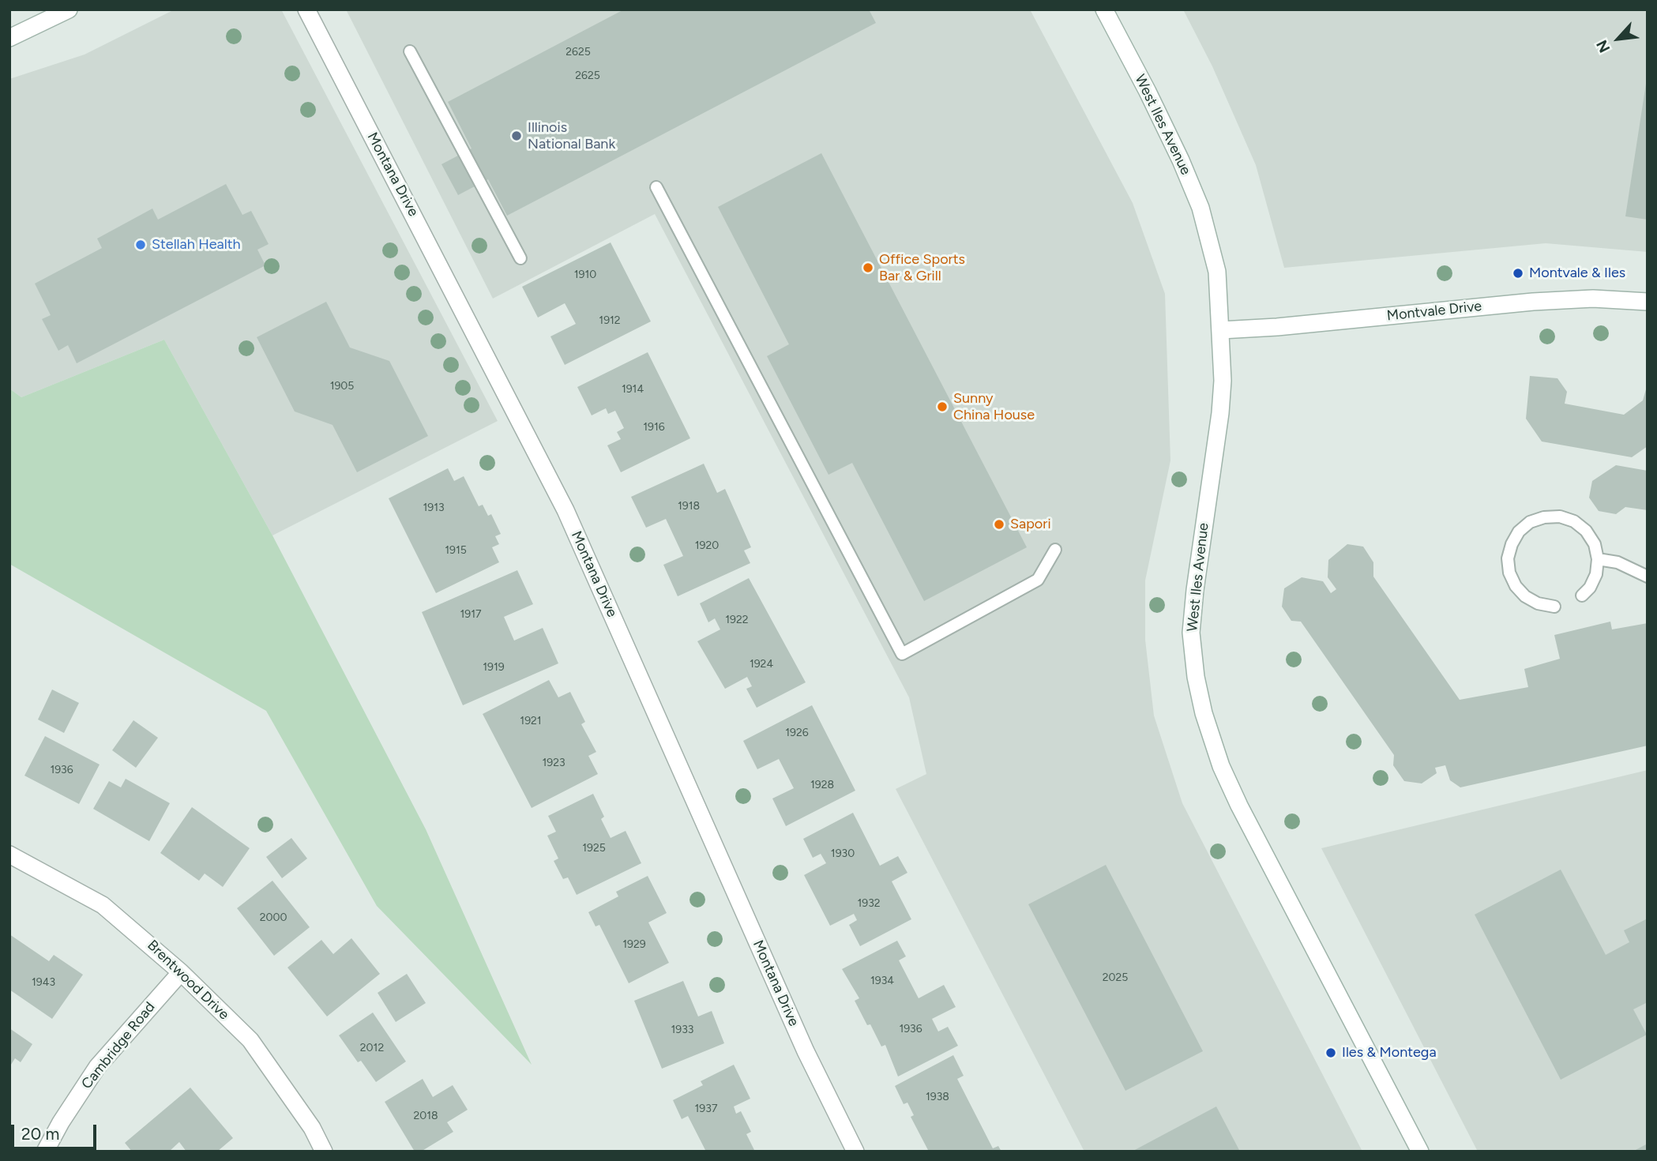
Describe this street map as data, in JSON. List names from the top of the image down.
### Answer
{
  "streets": {
    "street": [
      "West Iles Avenue",
      "Montana Drive",
      "Montvale Drive",
      "Brentwood Drive",
      "Cambridge Road"
    ]
  },
  "crossings": [
    ["West Iles Avenue", "Montvale Drive"],
    ["Brentwood Drive", "Cambridge Road"]
  ],
  "places": [
    "Illinois National Bank",
    "Stellah Health",
    "Office Sports Bar & Grill",
    "Montvale & Iles",
    "Sunny China House",
    "Sapori",
    "Iles & Montega"
  ],
  "house_numbers": [
    "2625",
    "2625",
    "1910",
    "1912",
    "1905",
    "1914",
    "1916",
    "1918",
    "1913",
    "1920",
    "1915",
    "1917",
    "1922",
    "1924",
    "1919",
    "1921",
    "1926",
    "1923",
    "1936",
    "1928",
    "1925",
    "1930",
    "1932",
    "2000",
    "1929",
    "2025",
    "1934",
    "1943",
    "1936",
    "1933",
    "2012",
    "1938",
    "1937",
    "2018"
  ],
  "scale_bar": "20 m",
  "north": "bottom left"
}
